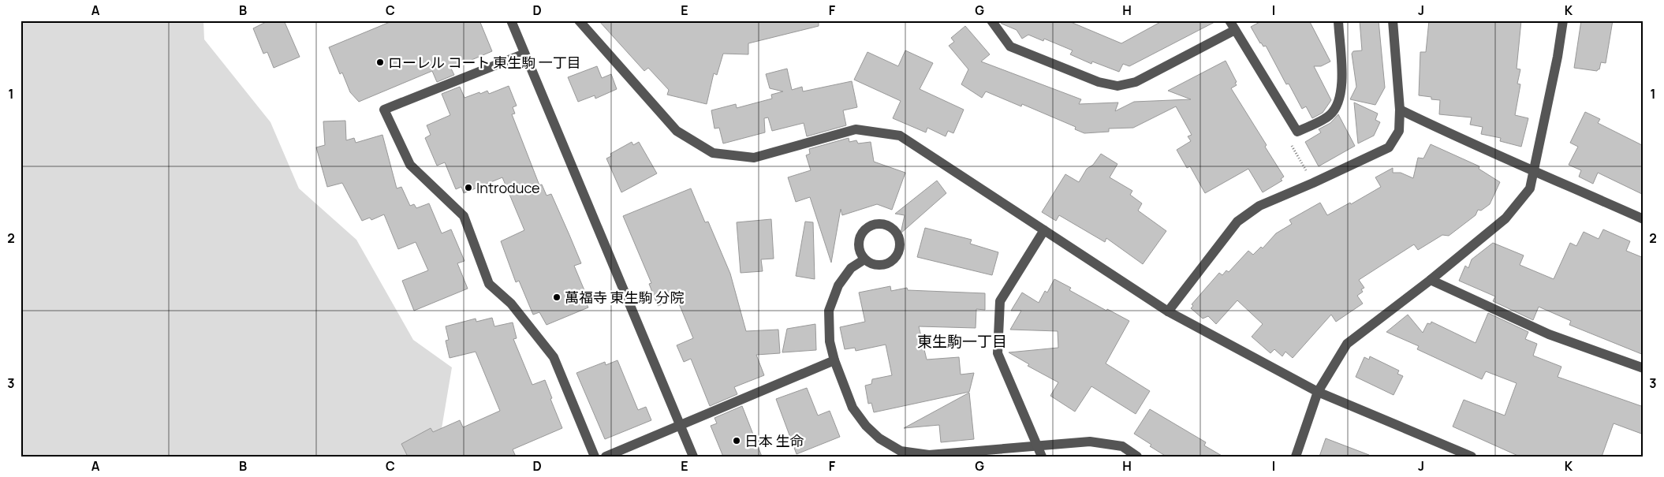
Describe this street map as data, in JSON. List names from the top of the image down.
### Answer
{
  "districts": ["東生駒一丁目"],
  "places": [
    "ローレル コート 東生駒 一丁目",
    "Introduce",
    "萬福寺 東生駒 分院",
    "日本 生命"
  ],
  "grid": {
    "columns": [
      "A",
      "B",
      "C",
      "D",
      "E",
      "F",
      "G",
      "H",
      "I",
      "J",
      "K"
    ],
    "rows": ["1", "2", "3"]
  }
}
